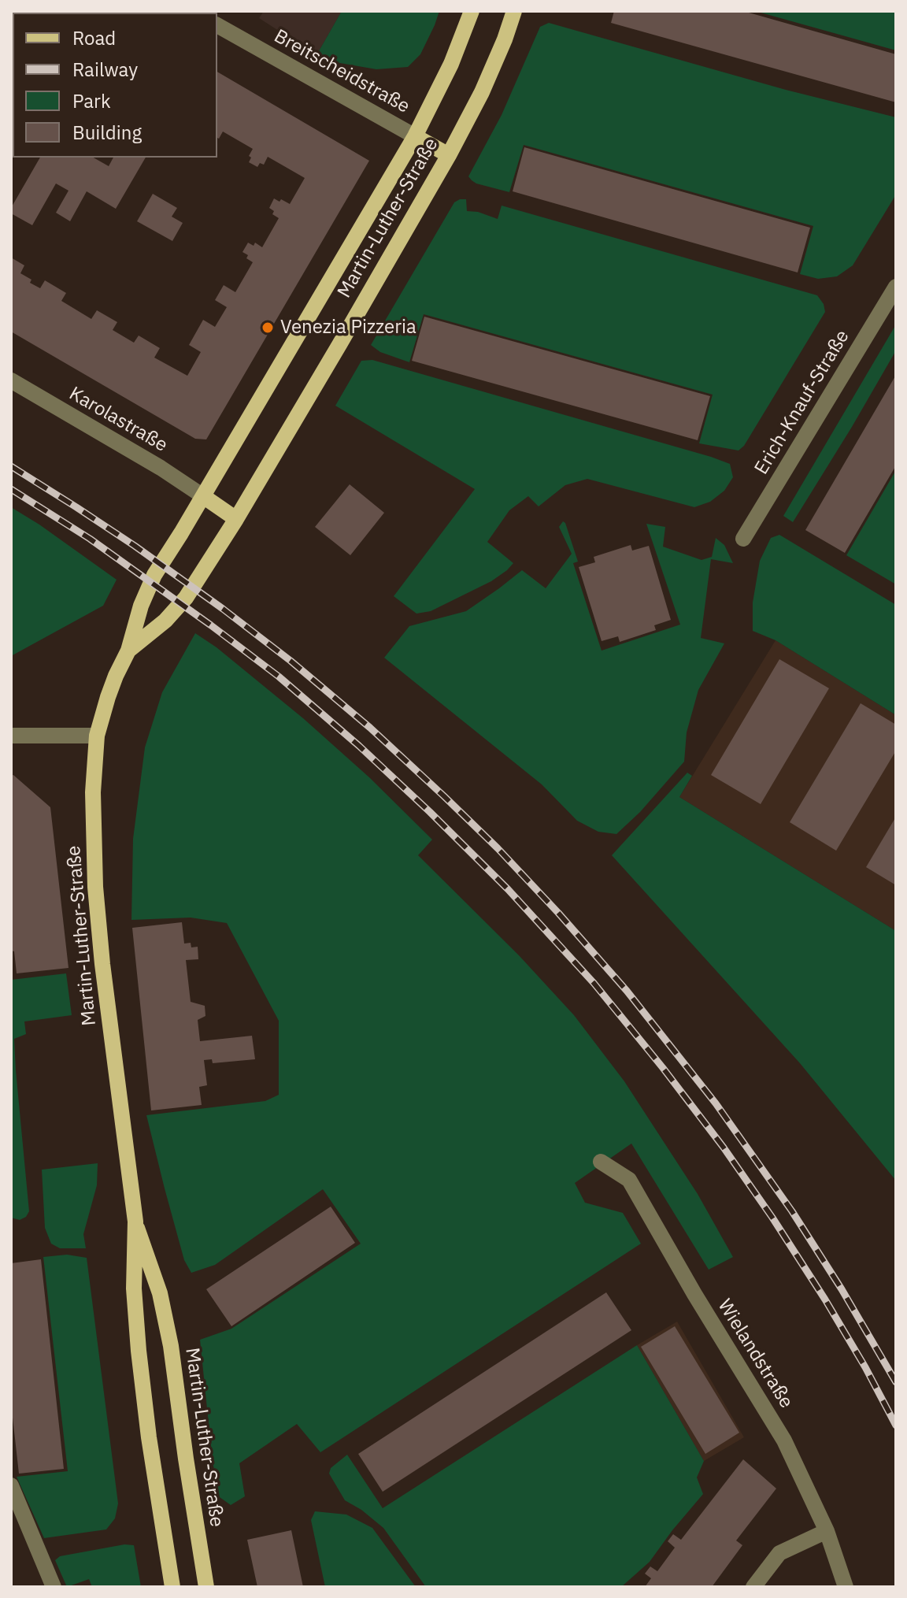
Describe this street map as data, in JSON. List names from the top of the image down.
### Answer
{
  "streets": {
    "main road": ["Martin-Luther-Straße"],
    "street": [
      "Breitscheidstraße",
      "Erich-Knauf-Straße",
      "Karolastraße",
      "Wielandstraße"
    ]
  },
  "crossings": [
    ["Breitscheidstraße", "Martin-Luther-Straße"],
    ["Martin-Luther-Straße", "Karolastraße"]
  ],
  "places": ["Venezia Pizzeria"],
  "legend": [
    "Road",
    "Railway",
    "Park",
    "Building"
  ]
}
